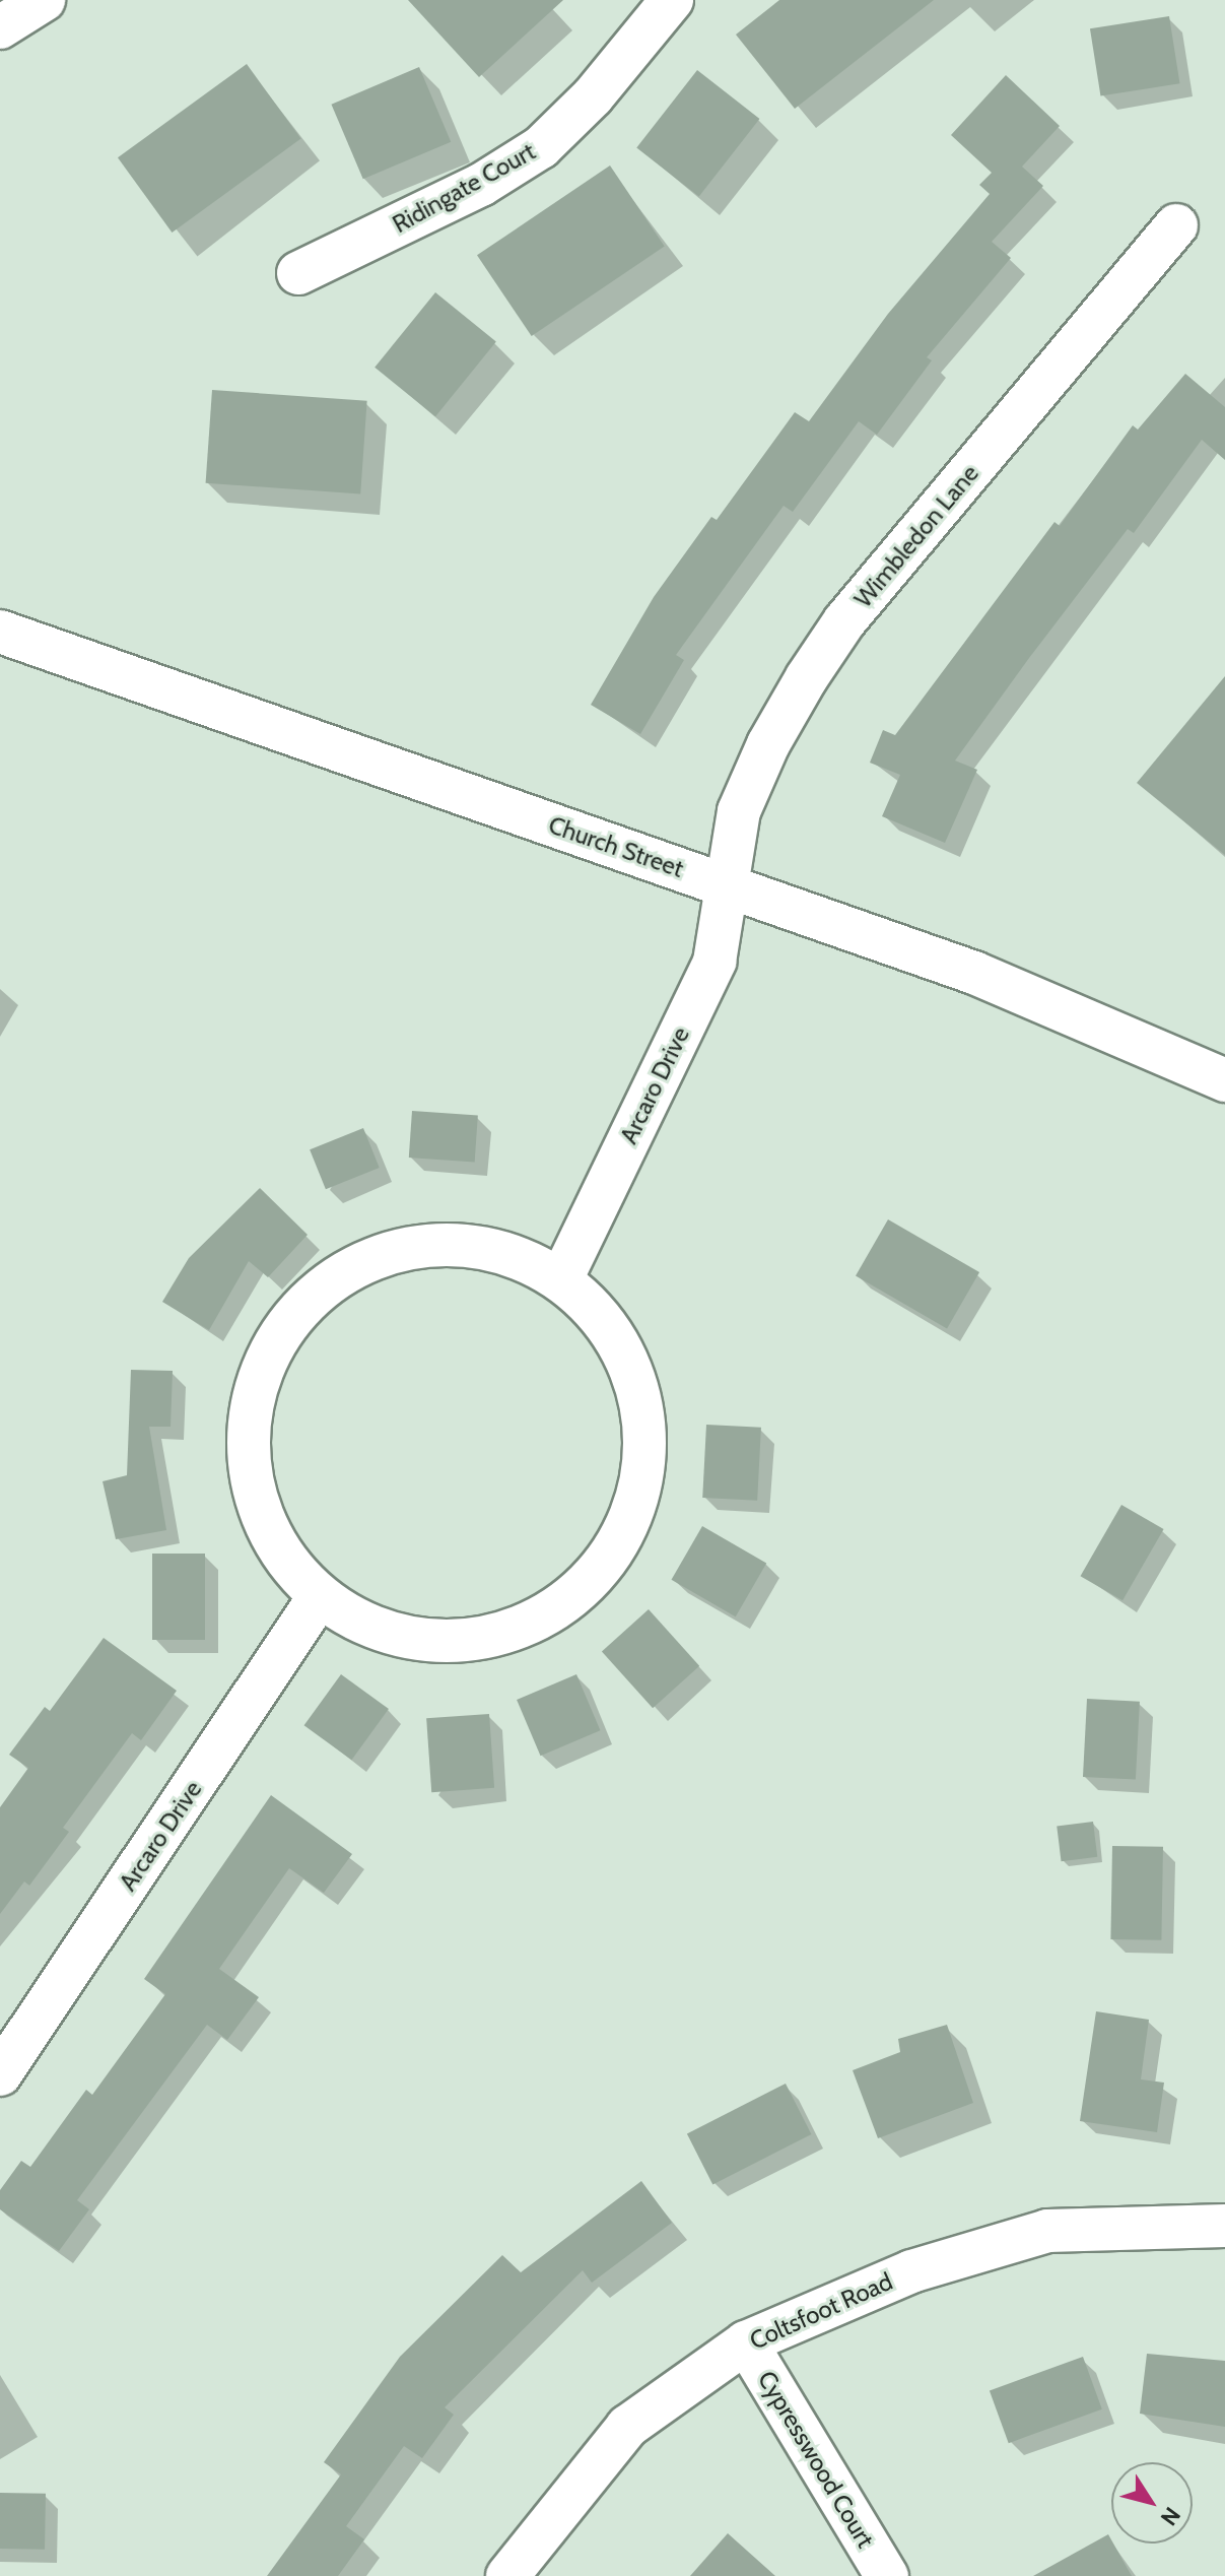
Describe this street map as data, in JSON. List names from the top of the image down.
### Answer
{
  "streets": {
    "street": [
      "Ridingate Court",
      "Wimbledon Lane",
      "Church Street",
      "Arcaro Drive",
      "Coltsfoot Road",
      "Cypresswood Court"
    ]
  },
  "crossings": [
    ["Wimbledon Lane", "Church Street"],
    ["Wimbledon Lane", "Arcaro Drive"],
    ["Church Street", "Arcaro Drive"],
    ["Coltsfoot Road", "Cypresswood Court"]
  ],
  "north": "bottom right"
}
